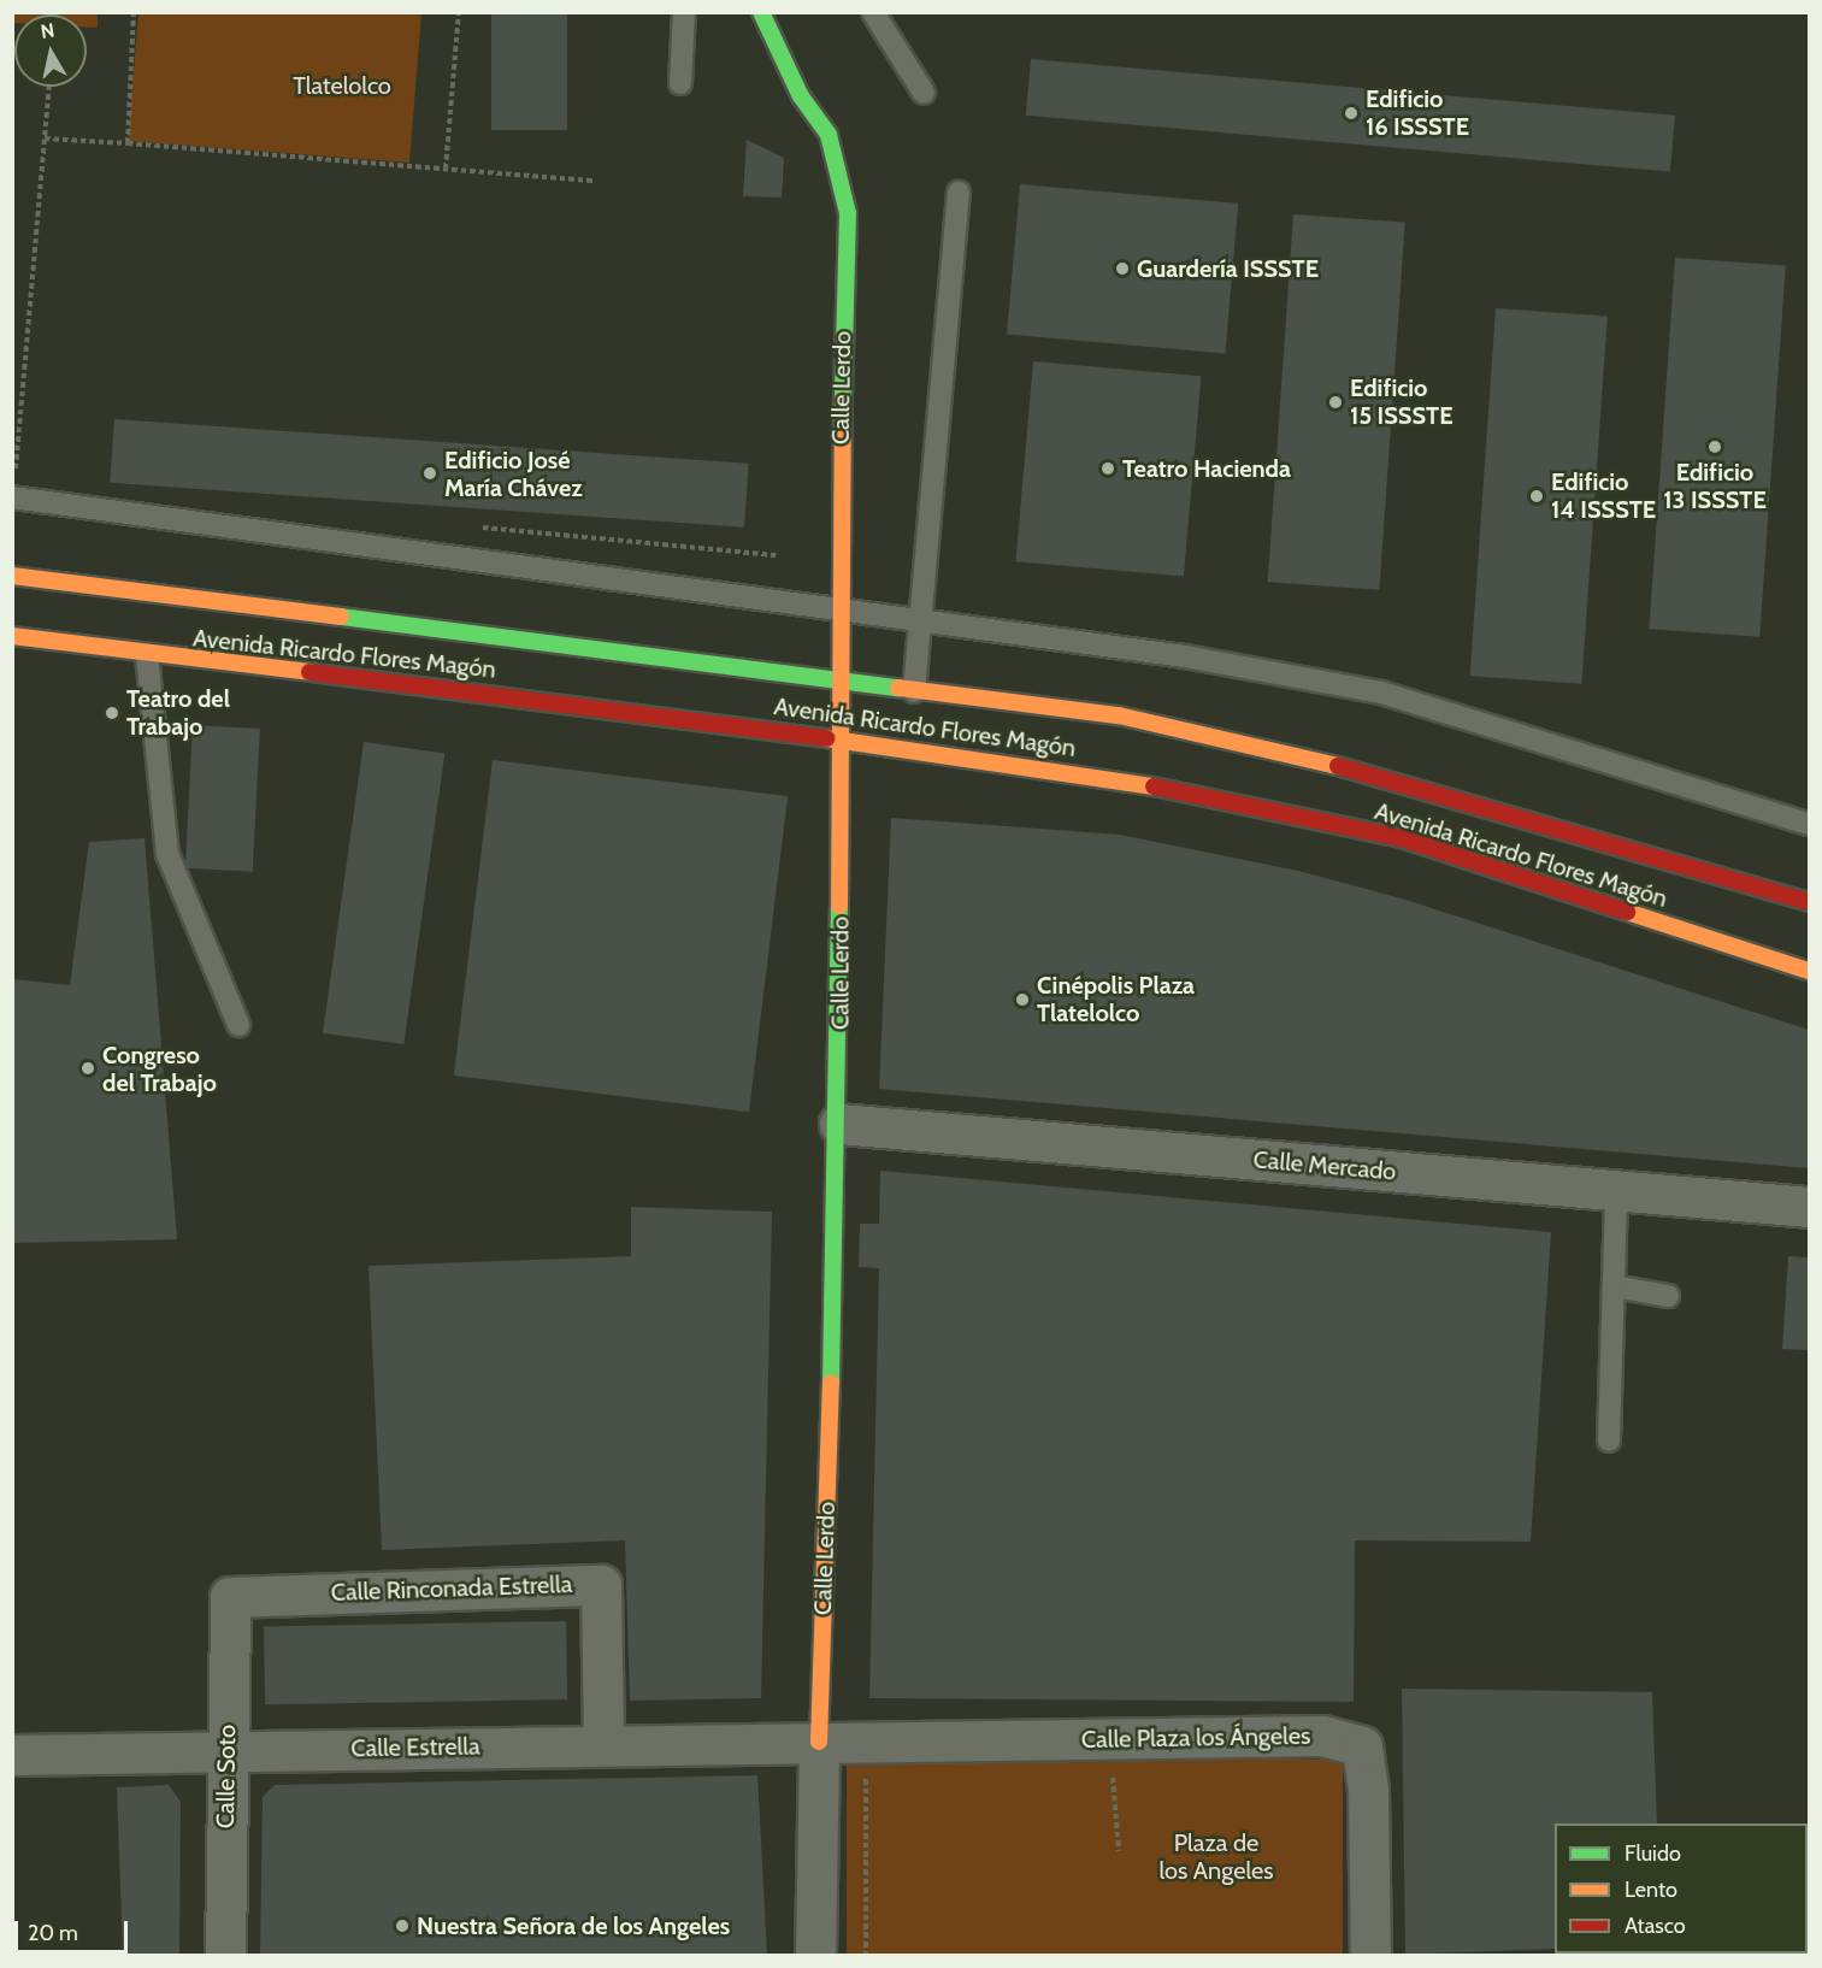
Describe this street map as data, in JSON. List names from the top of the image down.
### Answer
{
  "streets": {
    "main road": ["Calle Lerdo", "Avenida Ricardo Flores Magón"],
    "street": [
      "Calle Mercado",
      "Calle Rinconada Estrella",
      "Calle Plaza los Ángeles",
      "Calle Estrella",
      "Calle Soto"
    ]
  },
  "crossings": [
    ["Calle Lerdo", "Avenida Ricardo Flores Magón"],
    ["Calle Lerdo", "Calle Mercado"],
    ["Calle Lerdo", "Calle Plaza los Ángeles"],
    ["Calle Lerdo", "Calle Estrella"],
    ["Calle Rinconada Estrella", "Calle Estrella"],
    ["Calle Rinconada Estrella", "Calle Soto"],
    ["Calle Plaza los Ángeles", "Calle Estrella"],
    ["Calle Estrella", "Calle Soto"]
  ],
  "parks": ["Tlatelolco", "Plaza de los Angeles"],
  "places": [
    "Edificio 16 ISSSTE",
    "Guardería ISSSTE",
    "Edificio 15 ISSSTE",
    "Edificio 13 ISSSTE",
    "Teatro Hacienda",
    "Edificio José María Chávez",
    "Edificio 14 ISSSTE",
    "Teatro del Trabajo",
    "Cinépolis Plaza Tlatelolco",
    "Congreso del Trabajo",
    "Nuestra Señora de los Angeles"
  ],
  "legend": ["Fluido", "Lento", "Atasco"],
  "scale_bar": "20 m",
  "north": "top"
}
